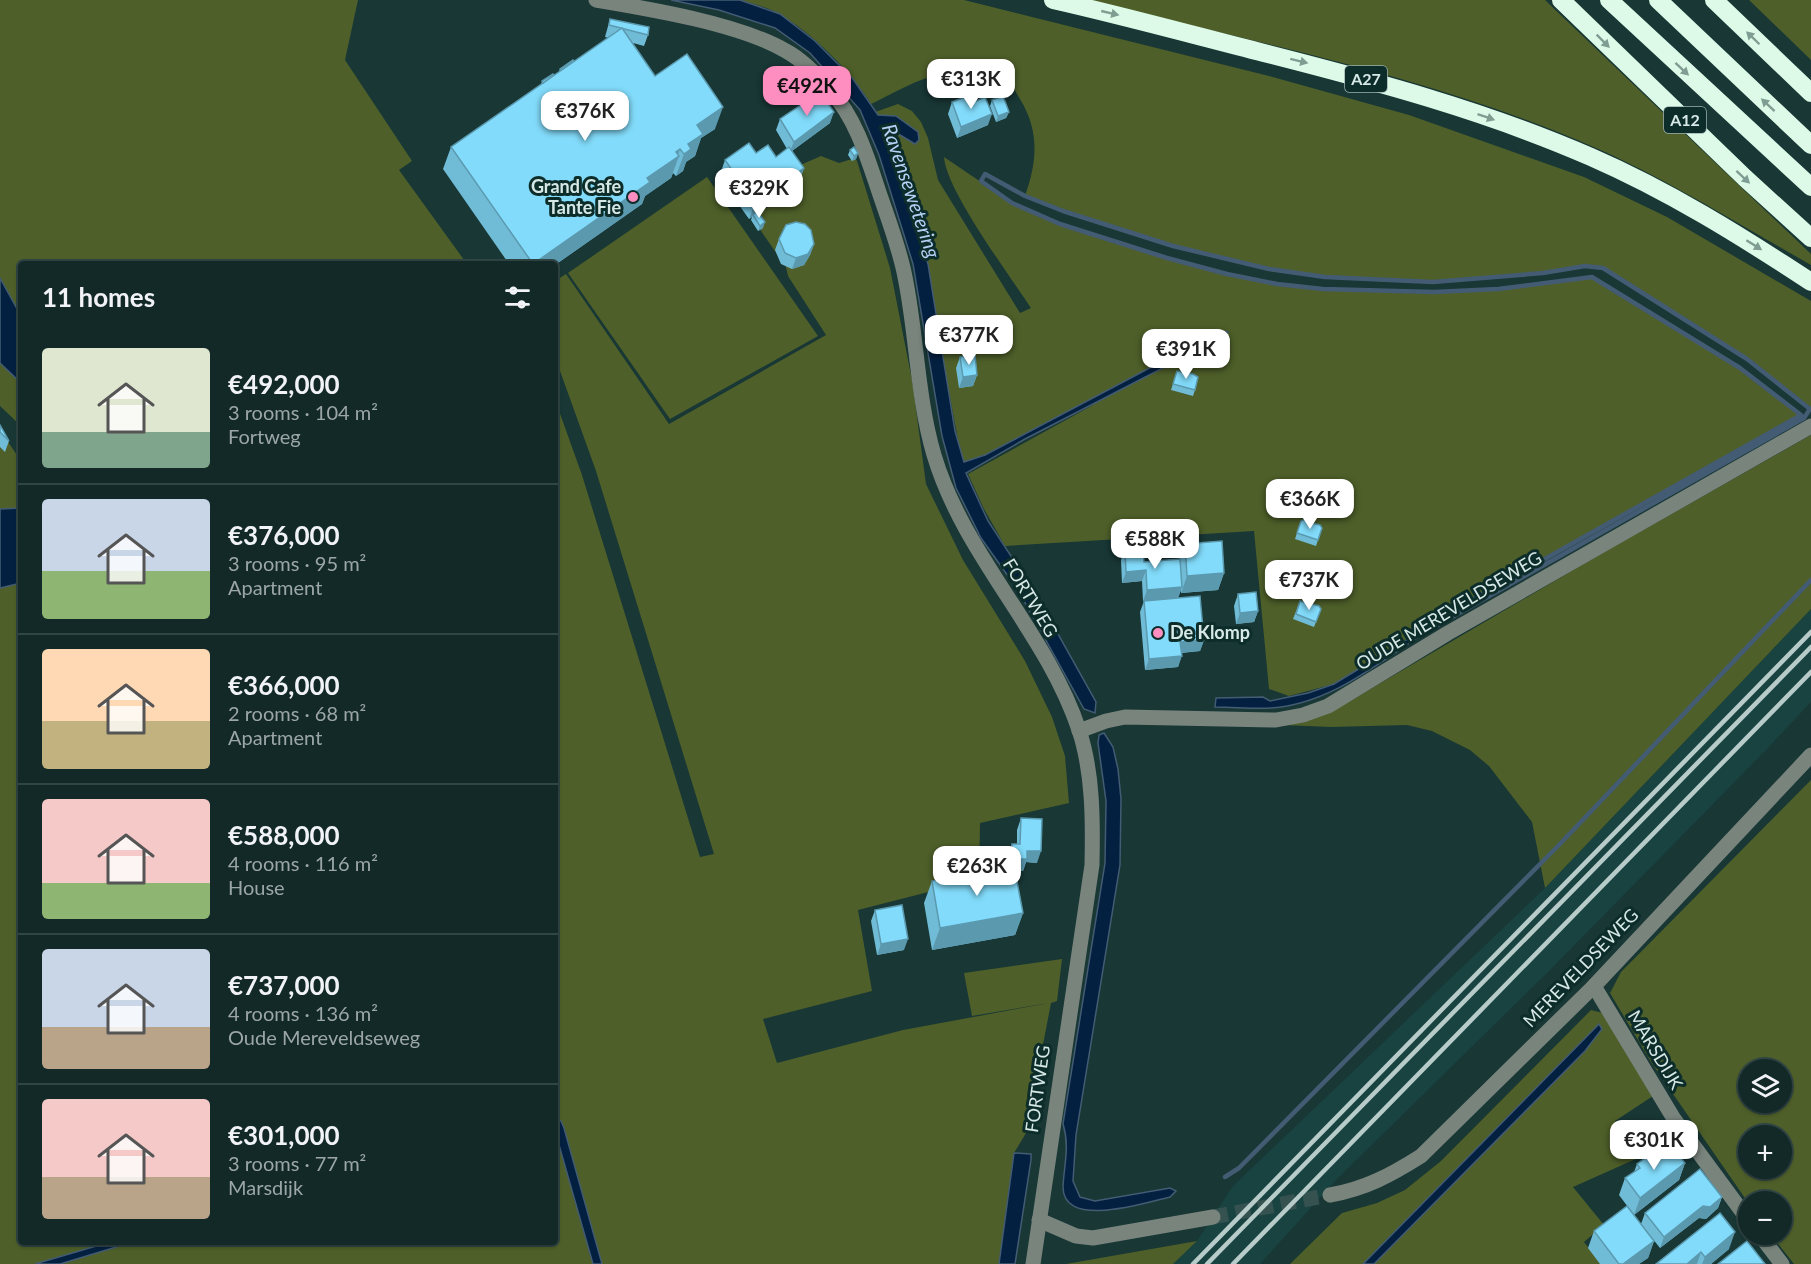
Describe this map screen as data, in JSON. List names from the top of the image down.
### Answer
{
  "streets": {
    "highway": ["A27", "A12"],
    "street": [
      "FORTWEG",
      "OUDE MEREVELDSEWEG",
      "MEREVELDSEWEG",
      "MARSDIJK"
    ]
  },
  "crossings": [
    ["FORTWEG", "OUDE MEREVELDSEWEG"],
    ["MEREVELDSEWEG", "MARSDIJK"]
  ],
  "water": ["Ravensewetering"],
  "places": ["Grand Cafe Tante Fie", "De Klomp"],
  "page": {
    "price": [
      "€313K",
      "€492K",
      "€376K",
      "€329K",
      "€377K",
      "€391K",
      "€366K",
      "€588K",
      "€737K",
      "€263K",
      "€301K"
    ],
    "heading": "11 homes",
    "list": [
      {
        "name": "€492,000",
        "note": "3 rooms · 104 m² · Fortweg"
      },
      {
        "name": "€376,000",
        "note": "3 rooms · 95 m² · Apartment"
      },
      {
        "name": "€366,000",
        "note": "2 rooms · 68 m² · Apartment"
      },
      {
        "name": "€588,000",
        "note": "4 rooms · 116 m² · House"
      },
      {
        "name": "€737,000",
        "note": "4 rooms · 136 m² · Oude Mereveldseweg"
      },
      {
        "name": "€301,000",
        "note": "3 rooms · 77 m² · Marsdijk"
      }
    ],
    "map_buttons": ["+", "−"]
  }
}
